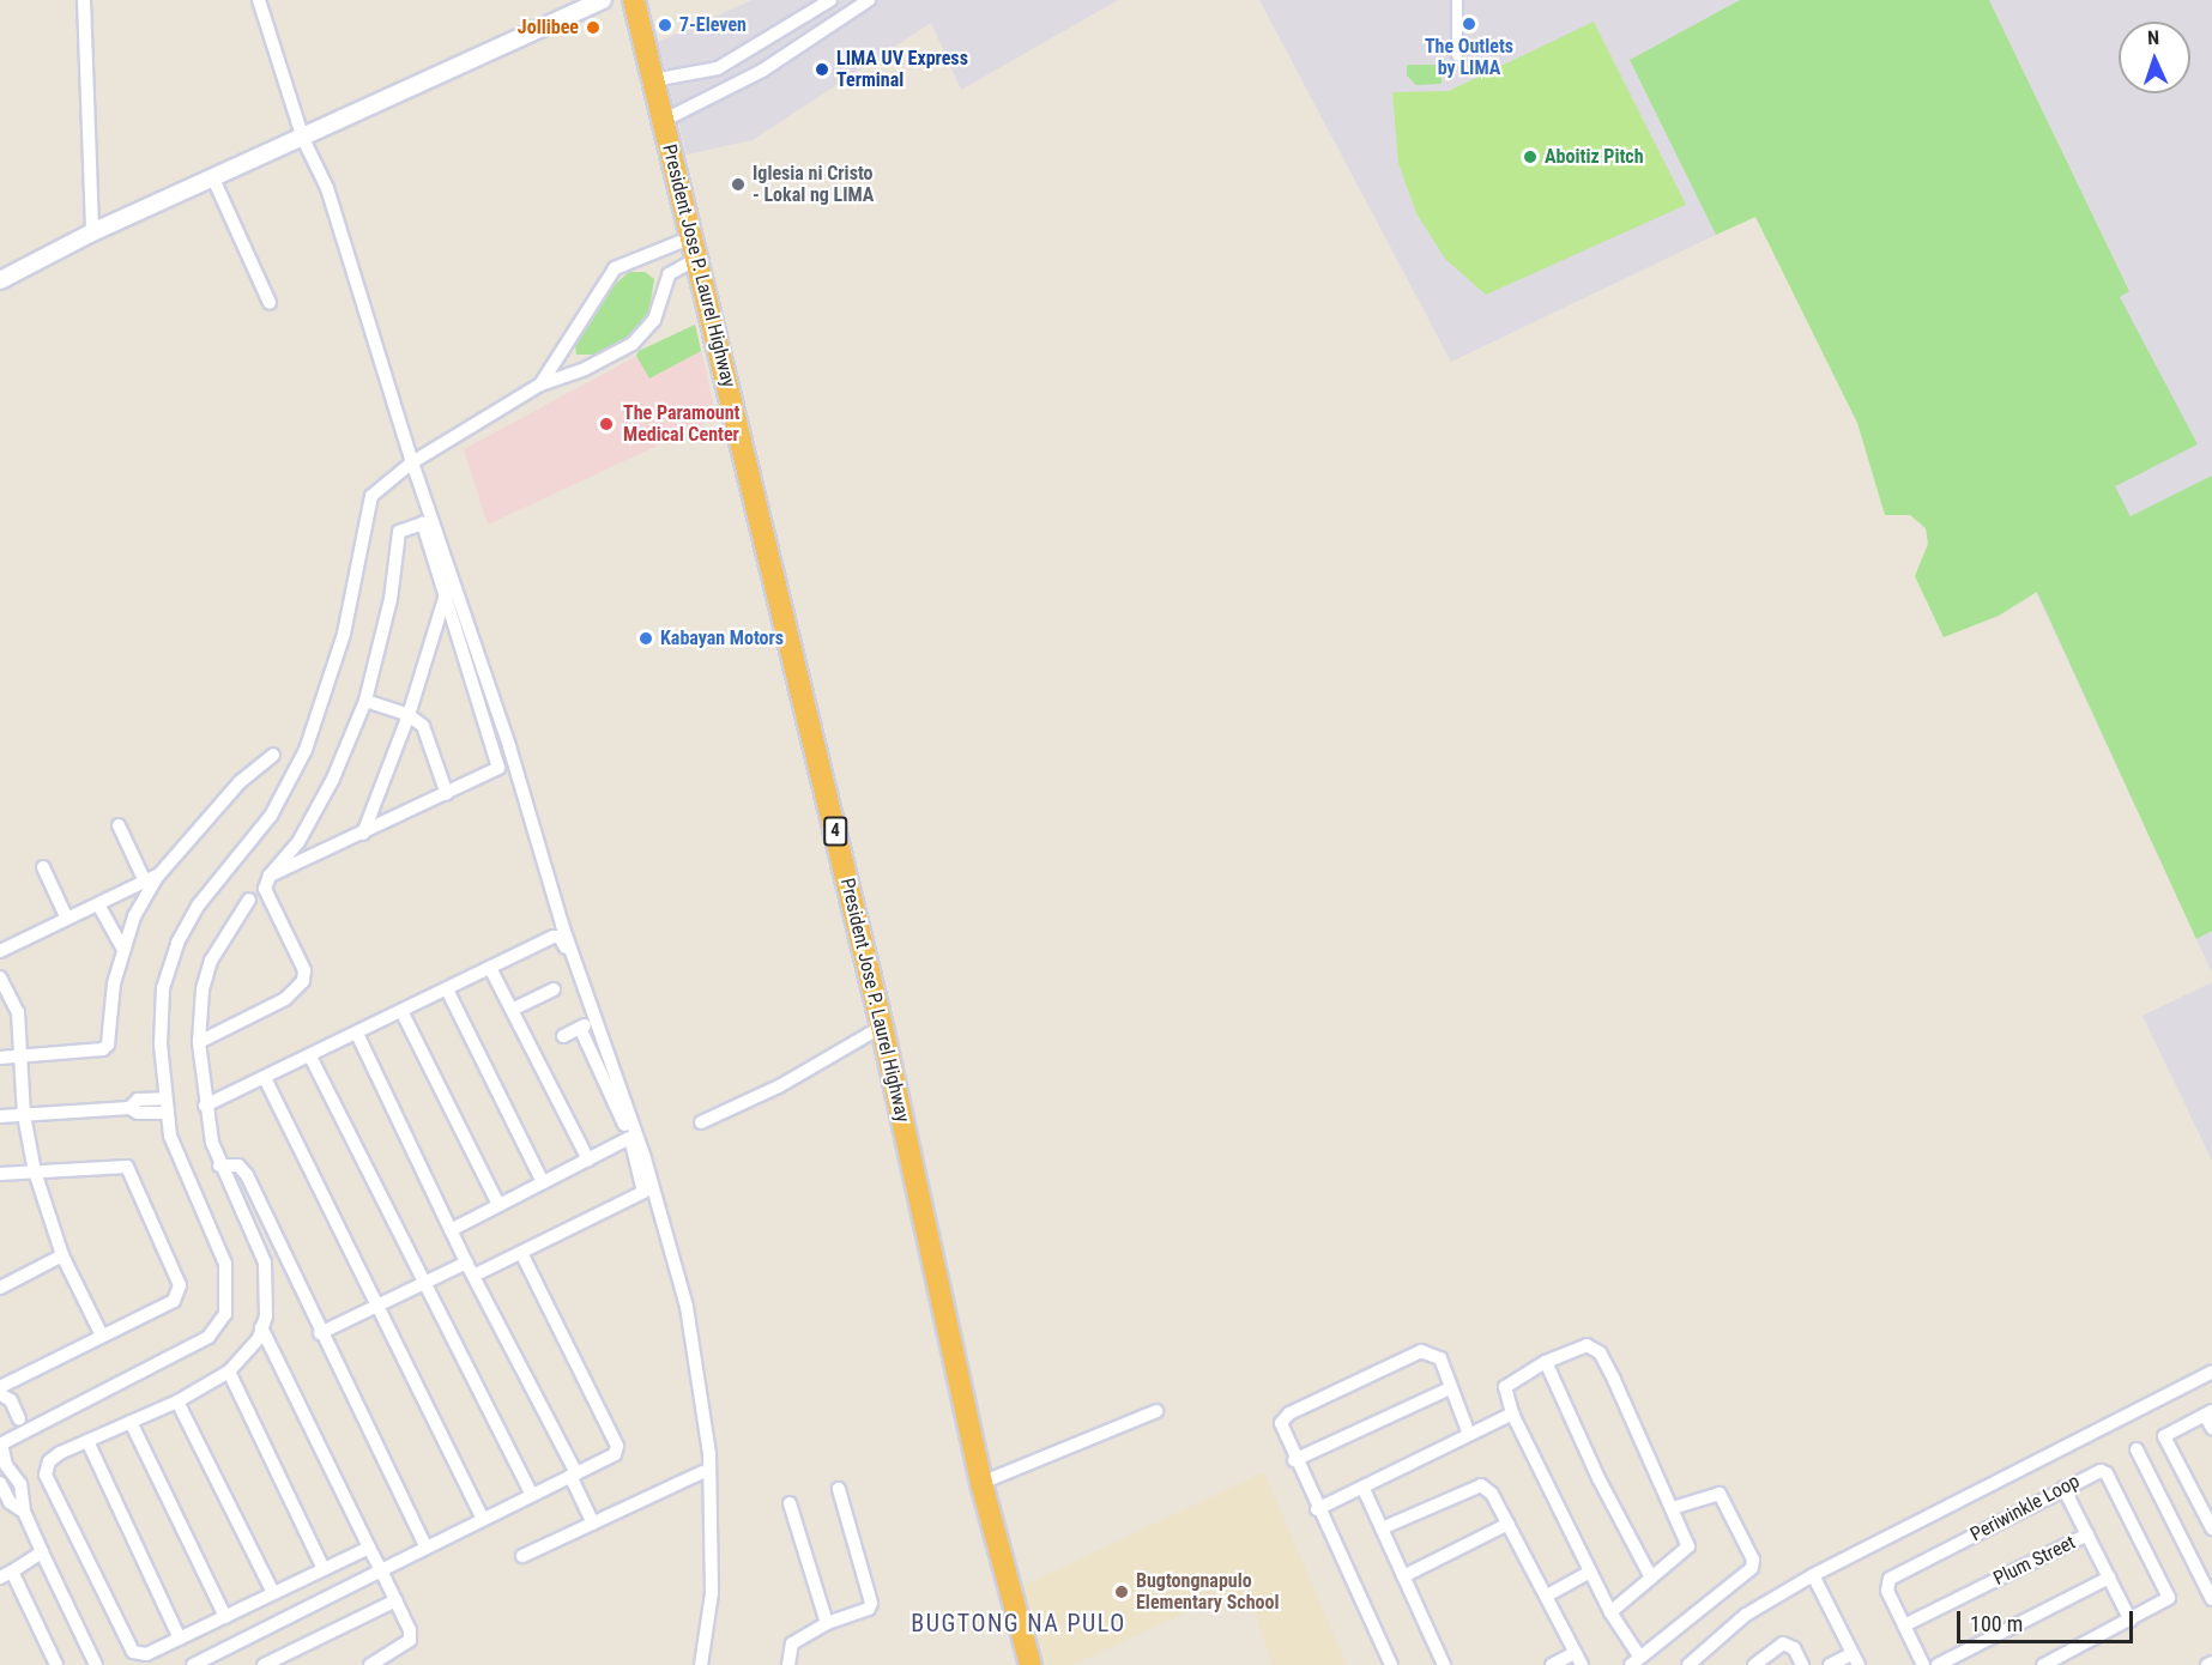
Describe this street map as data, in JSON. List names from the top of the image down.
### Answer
{
  "streets": {
    "highway": ["President Jose P. Laurel Highway", "4"],
    "street": ["Periwinkle Loop", "Plum Street"]
  },
  "crossings": [
    ["Periwinkle Loop", "Plum Street"]
  ],
  "districts": ["BUGTONG NA PULO"],
  "places": [
    "The Outlets by LIMA",
    "7-Eleven",
    "Jollibee",
    "LIMA UV Express Terminal",
    "Aboitiz Pitch",
    "Iglesia ni Cristo - Lokal ng LIMA",
    "The Paramount Medical Center",
    "Kabayan Motors",
    "Bugtongnapulo Elementary School"
  ],
  "scale_bar": "100 m",
  "north": "top"
}
